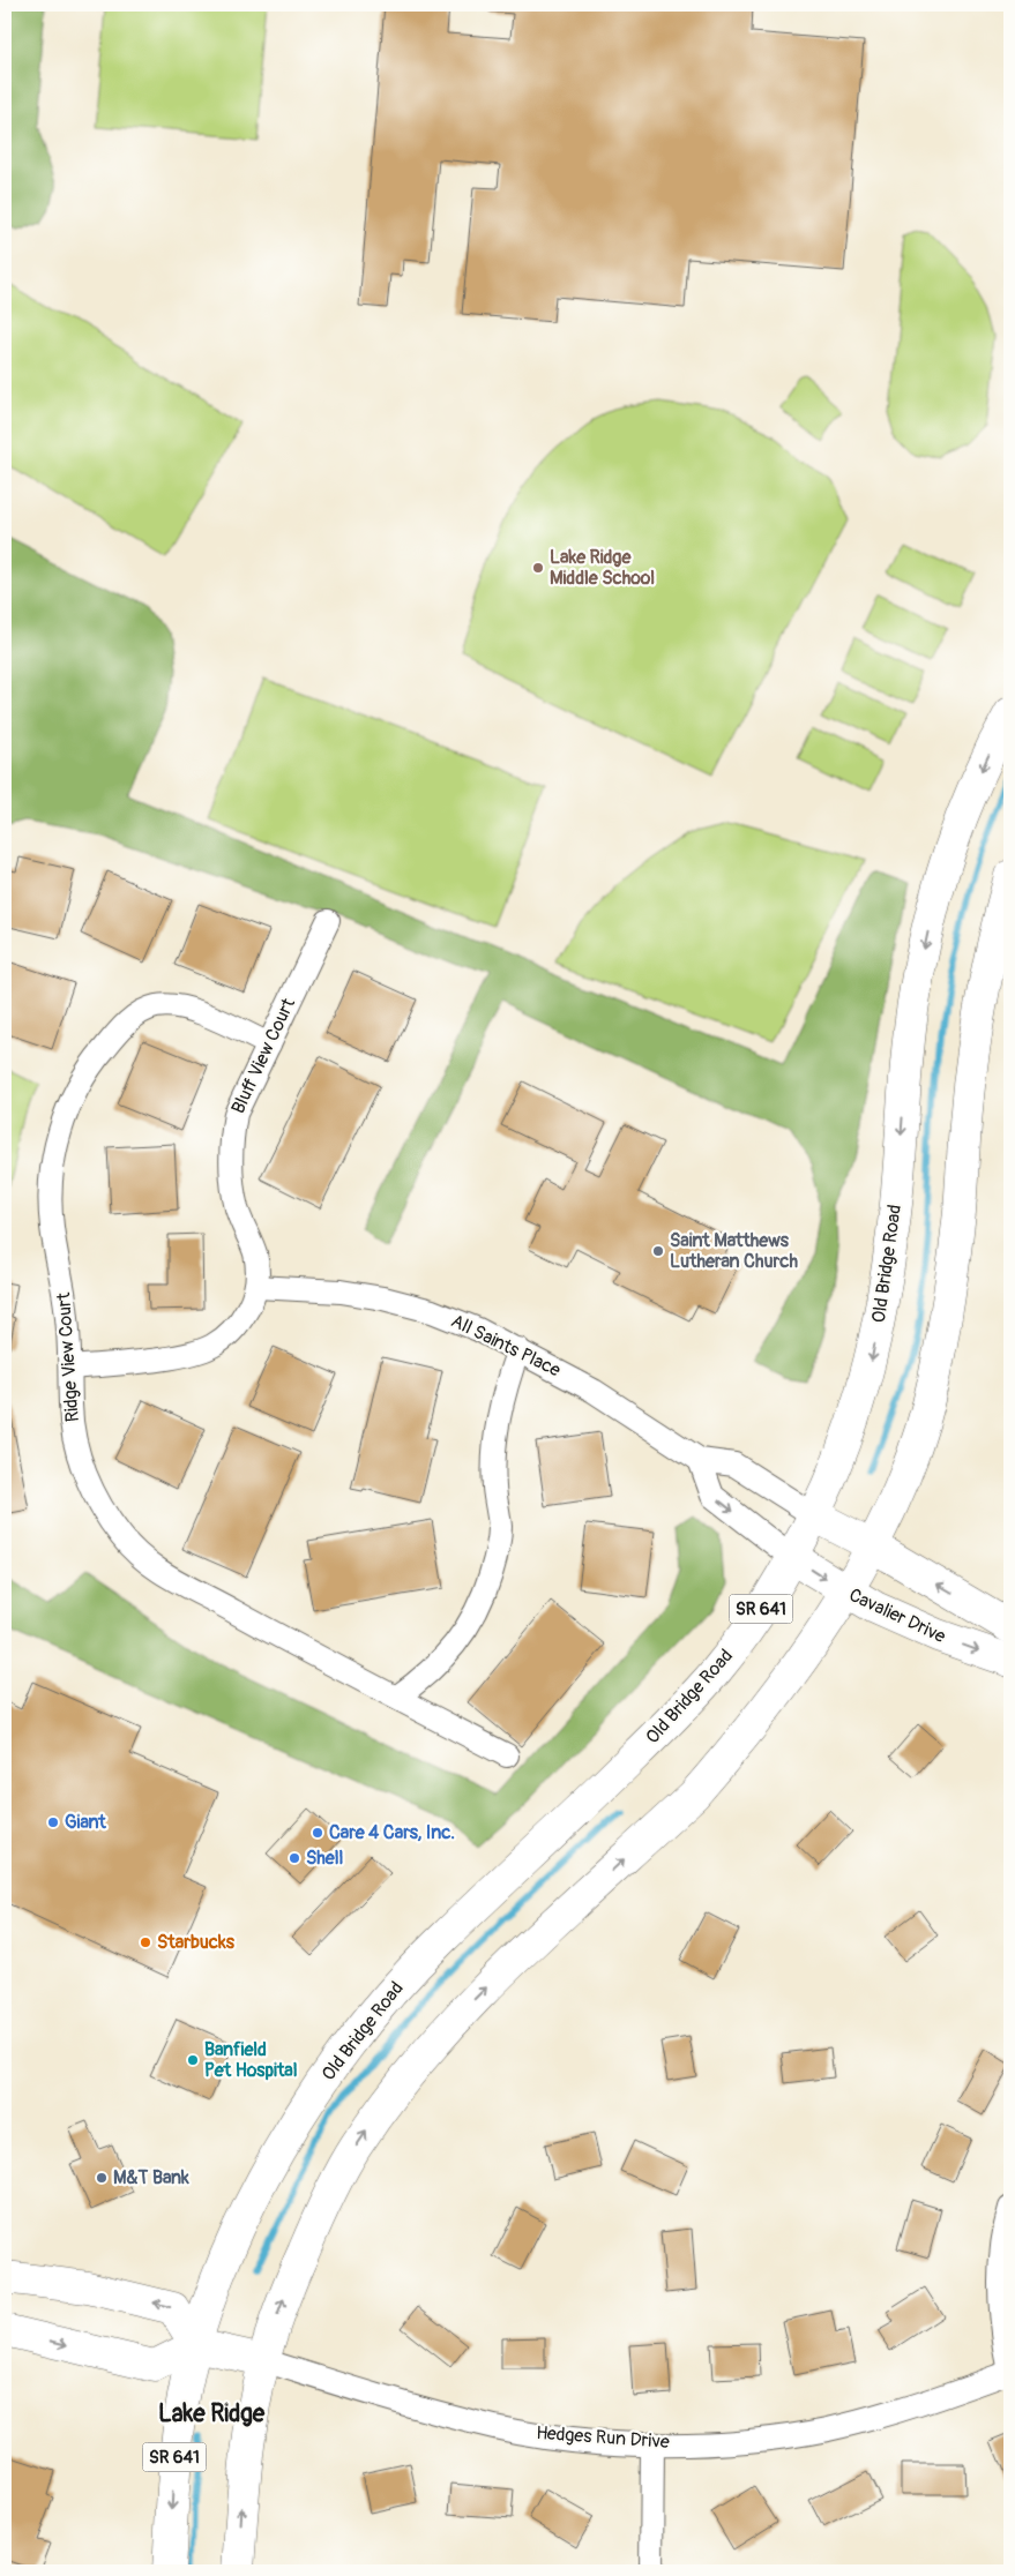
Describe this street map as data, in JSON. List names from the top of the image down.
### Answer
{
  "streets": {
    "main road": [
      "Old Bridge Road",
      "SR 641",
      "Cavalier Drive",
      "Hedges Run Drive"
    ],
    "street": ["Bluff View Court", "All Saints Place", "Ridge View Court"]
  },
  "crossings": [
    ["Bluff View Court", "All Saints Place"],
    ["Bluff View Court", "Ridge View Court"],
    ["Old Bridge Road", "All Saints Place"],
    ["Old Bridge Road", "Cavalier Drive"],
    ["Old Bridge Road", "Hedges Run Drive"]
  ],
  "districts": ["Lake Ridge"],
  "places": [
    "Lake Ridge Middle School",
    "Saint Matthews Lutheran Church",
    "Giant",
    "Care 4 Cars, Inc.",
    "Shell",
    "Starbucks",
    "Banfield Pet Hospital",
    "M&T Bank"
  ]
}
